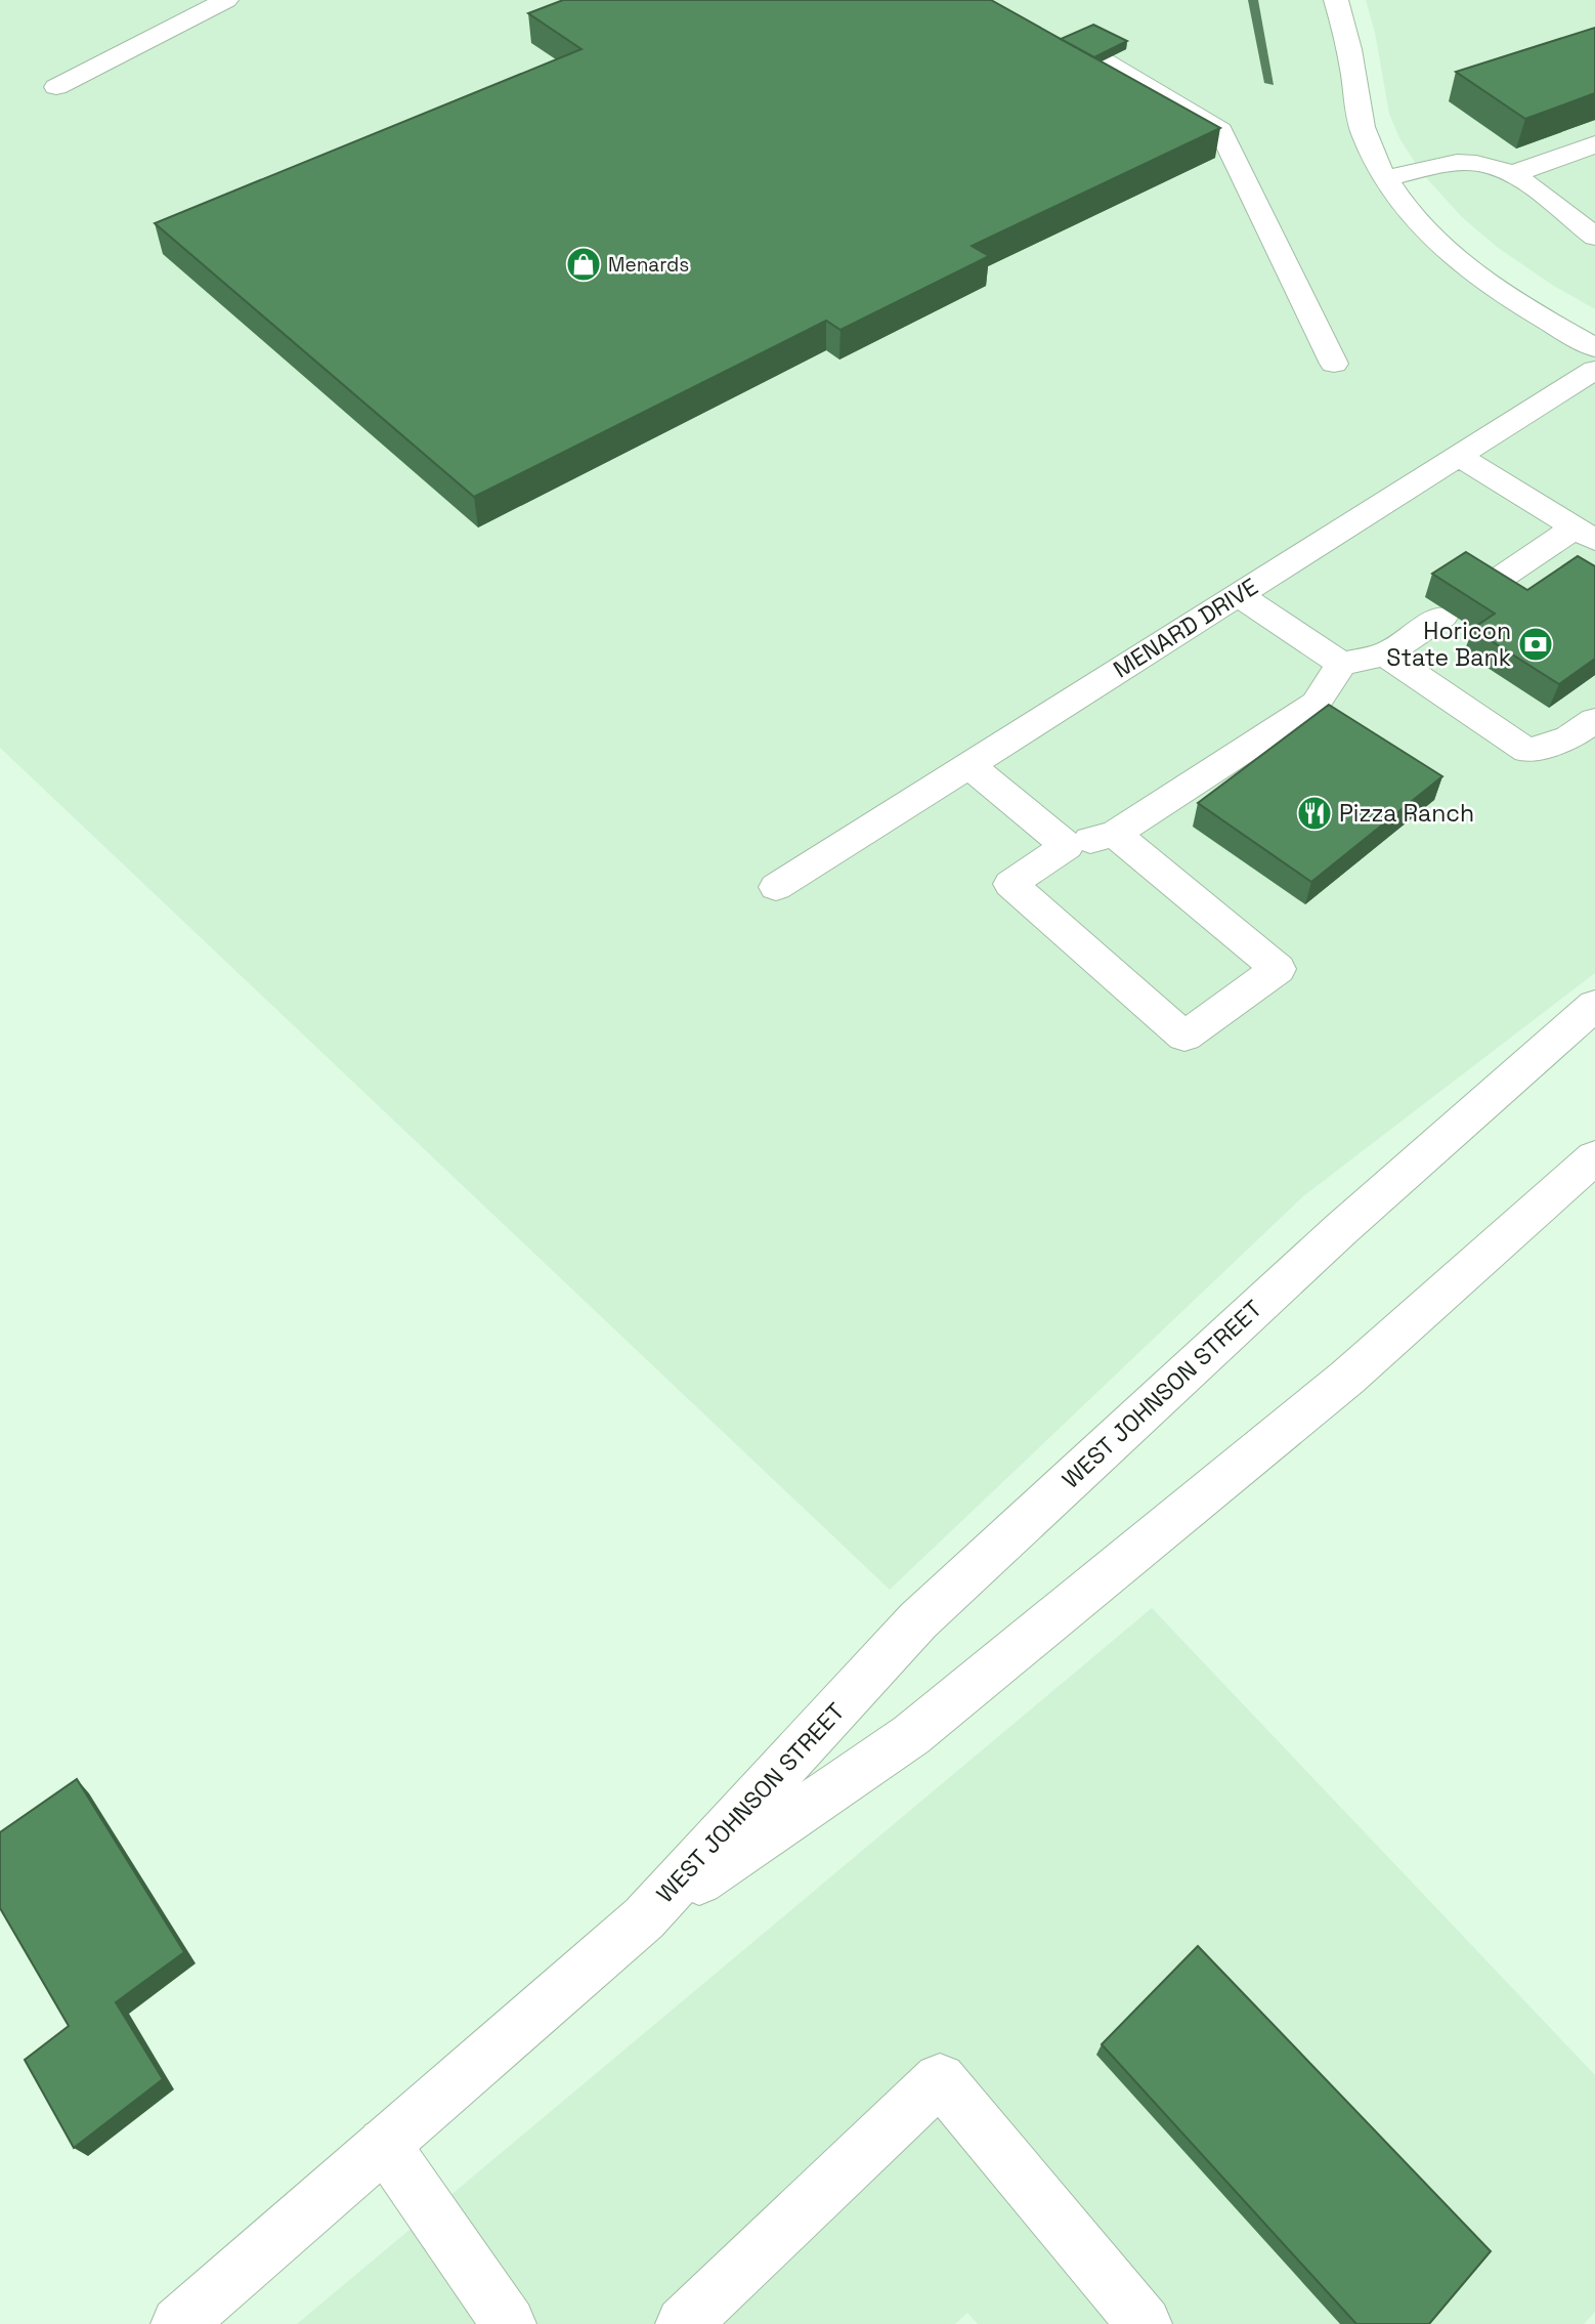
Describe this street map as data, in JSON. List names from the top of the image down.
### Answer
{
  "streets": {
    "main road": ["MENARD DRIVE", "WEST JOHNSON STREET"]
  },
  "places": {
    "shop": ["Menards"],
    "bank": ["Horicon State Bank"],
    "restaurant": ["Pizza Ranch"]
  }
}
